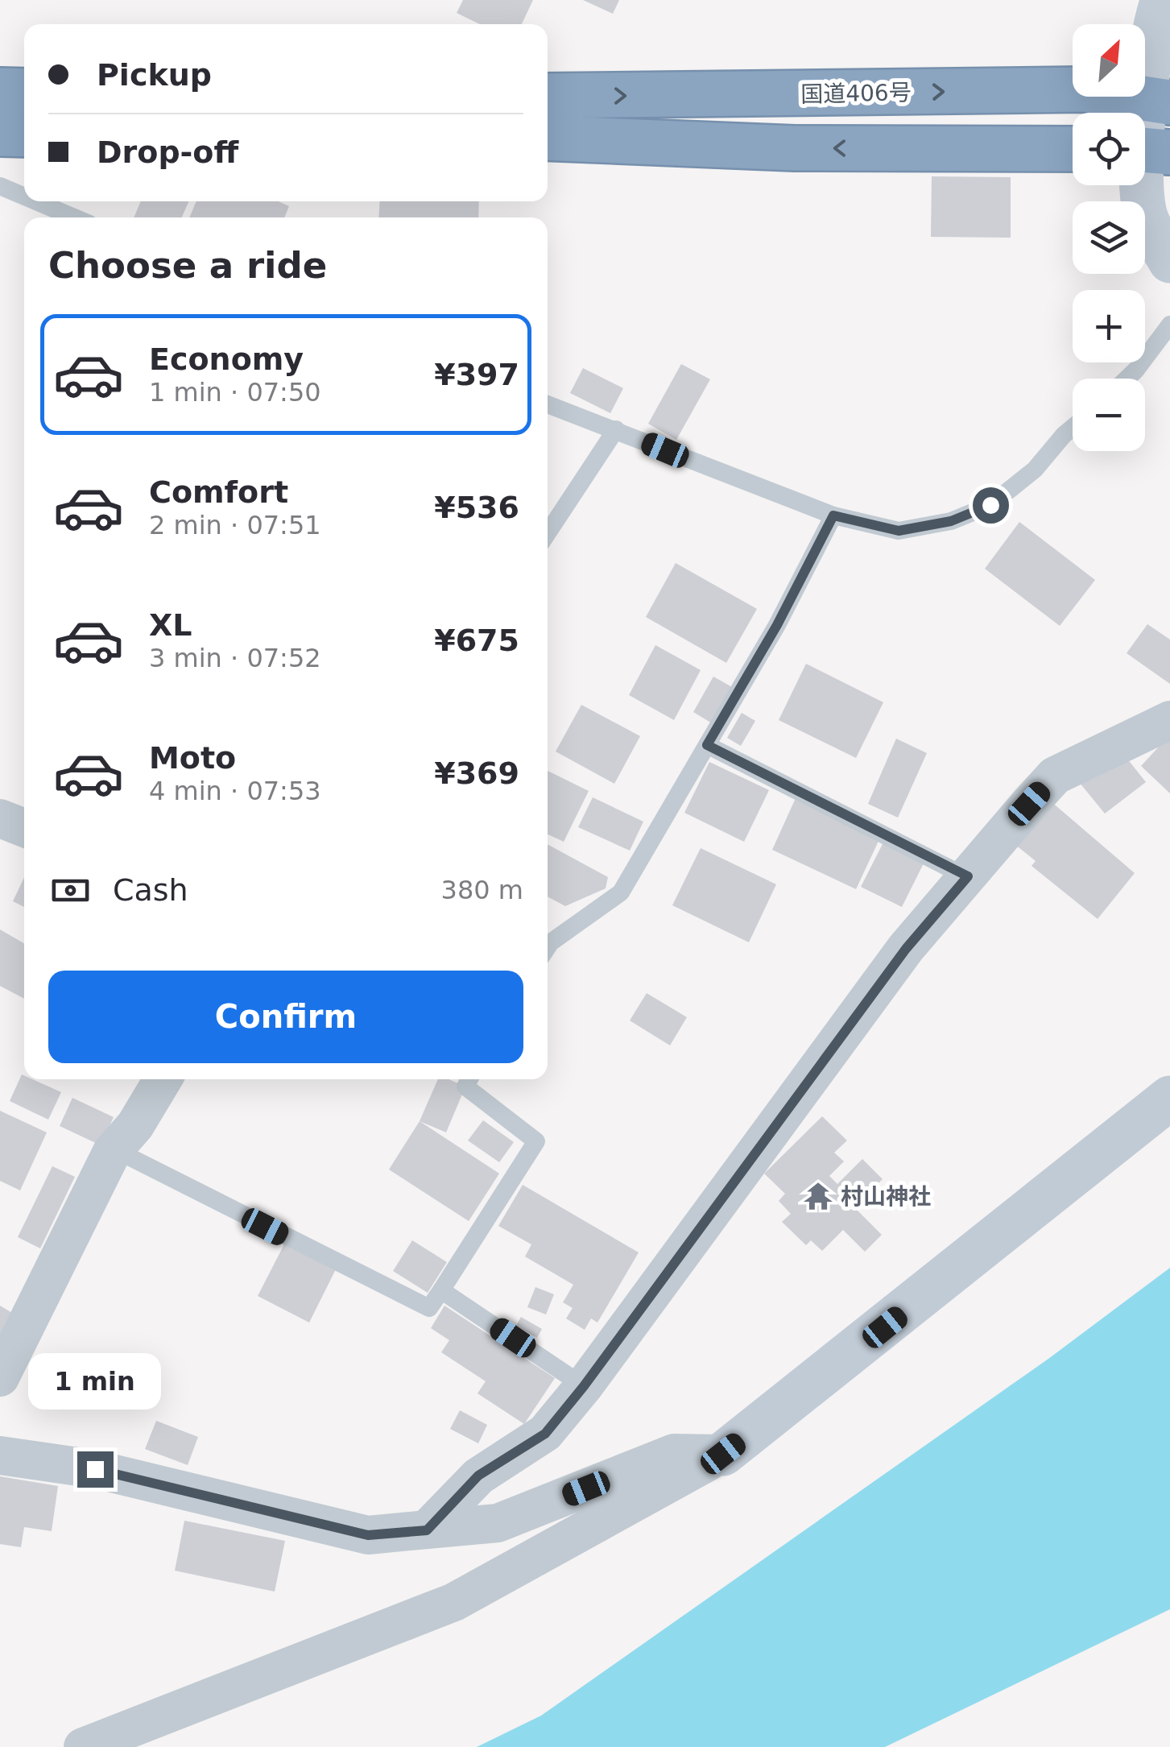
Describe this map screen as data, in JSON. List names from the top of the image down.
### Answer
{
  "streets": {
    "highway": ["国道406号"]
  },
  "places": {
    "temple": ["村山神社"]
  },
  "north": "top right",
  "page": {
    "map_buttons": ["+", "−"],
    "banner": ["Pickup", "Drop-off"],
    "heading": "Choose a ride",
    "list": [
      {
        "name": "Economy",
        "note": "1 min · 07:50",
        "value": "¥397"
      },
      {
        "name": "Comfort",
        "note": "2 min · 07:51",
        "value": "¥536"
      },
      {
        "name": "XL",
        "note": "3 min · 07:52",
        "value": "¥675"
      },
      {
        "name": "Moto",
        "note": "4 min · 07:53",
        "value": "¥369"
      }
    ],
    "pay": ["Cash", "380 m"],
    "buttons": "Confirm",
    "bubble": "1 min"
  }
}
